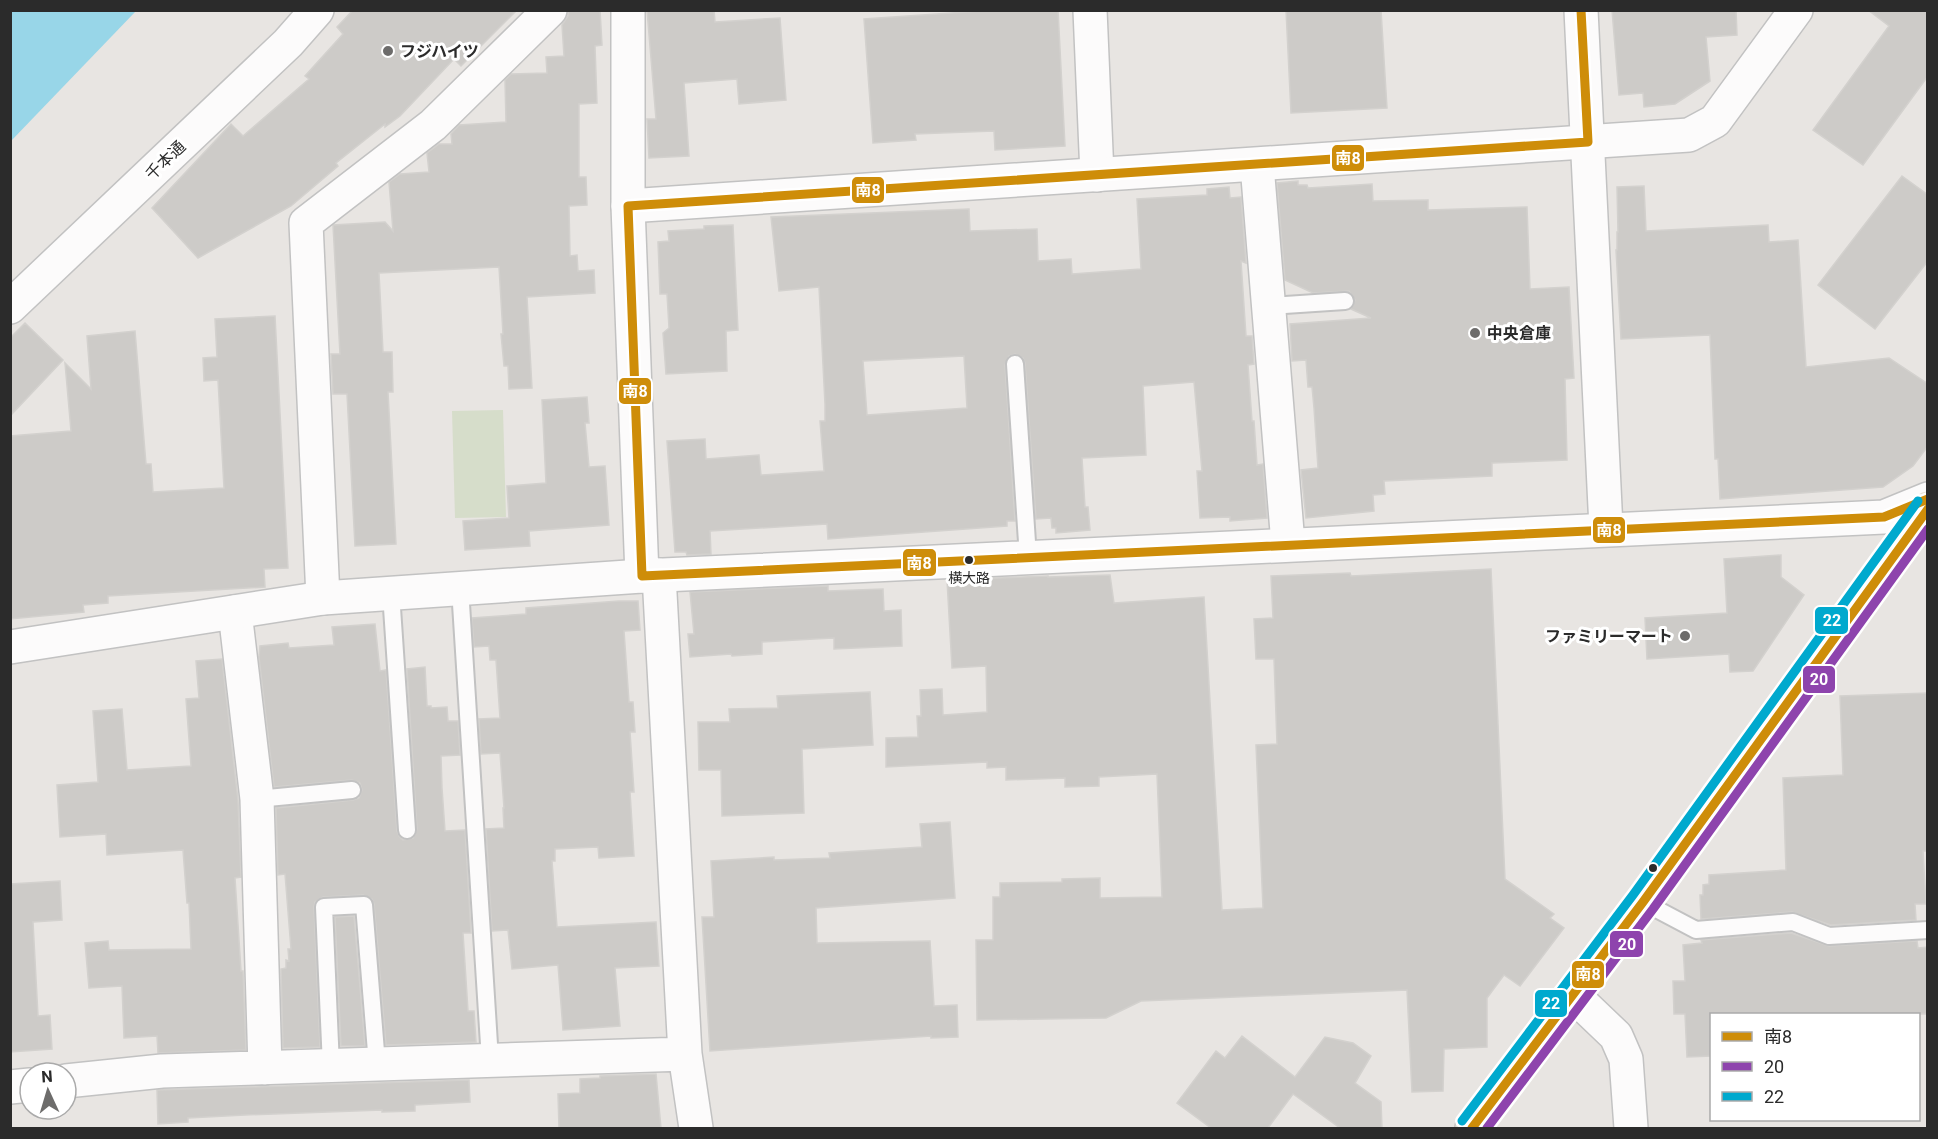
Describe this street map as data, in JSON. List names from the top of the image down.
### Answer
{
  "streets": {
    "street": ["千本通"]
  },
  "places": [
    "フジハイツ",
    "中央倉庫",
    "横大路",
    "ファミリーマート"
  ],
  "lines": ["transit line 南8", "transit line 22", "transit line 20"],
  "legend": ["南8", "20", "22"],
  "north": "top"
}
